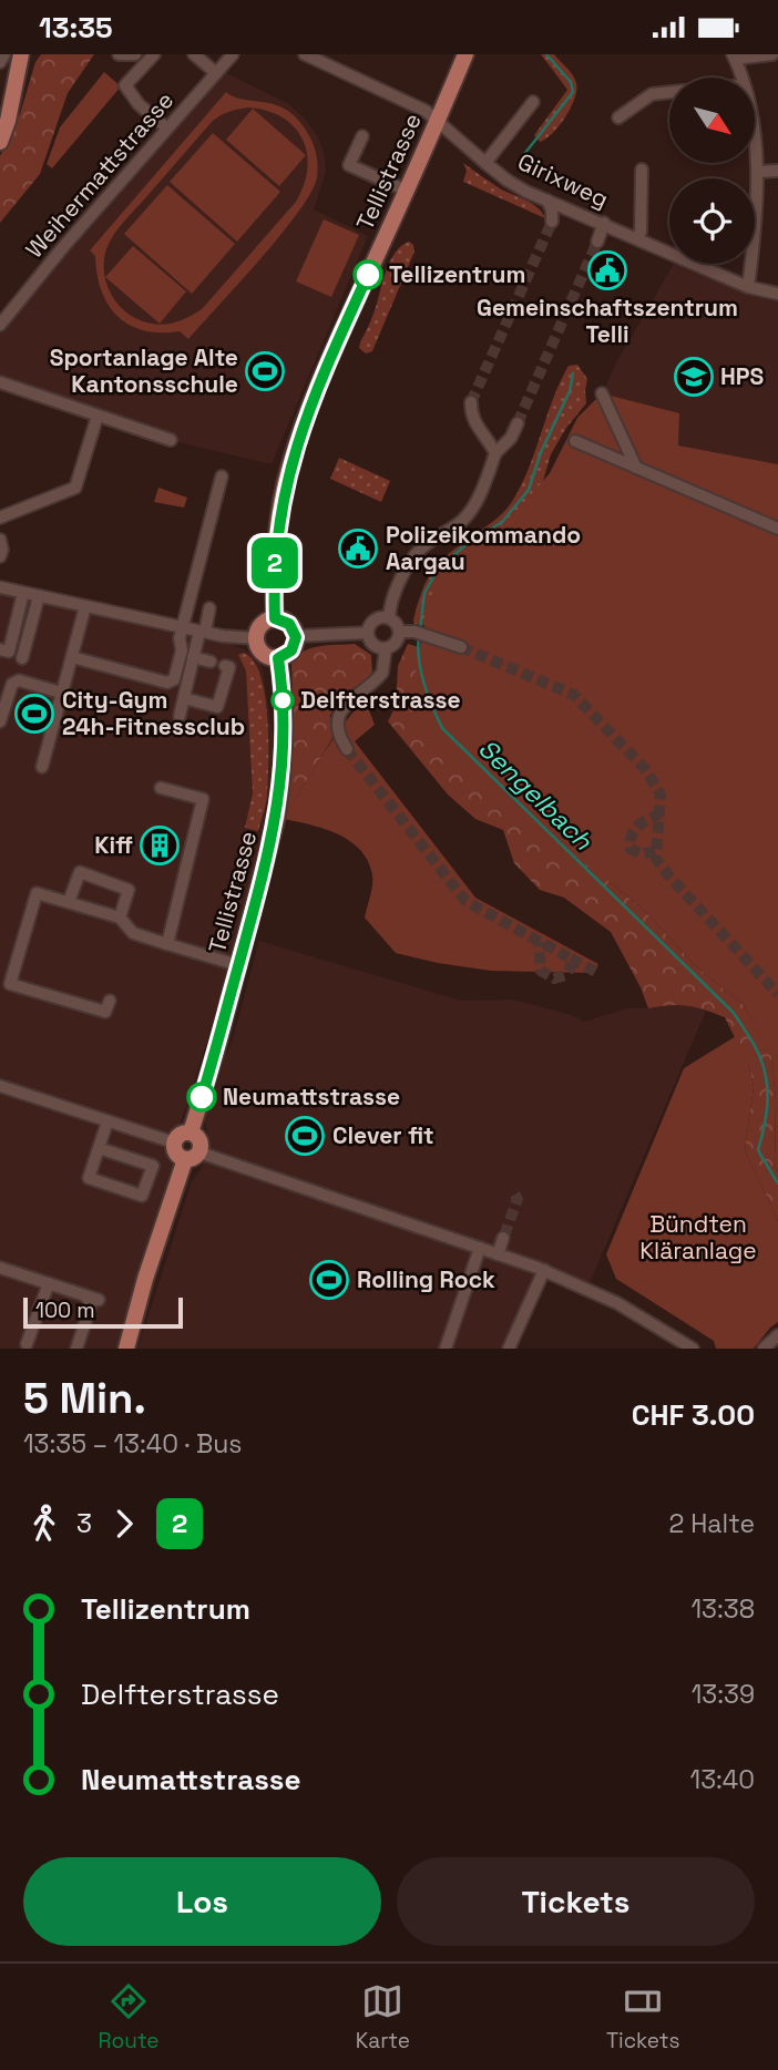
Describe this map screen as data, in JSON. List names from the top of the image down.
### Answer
{
  "streets": {
    "main road": ["Tellistrasse"],
    "street": ["Weihermattstrasse", "Girixweg"]
  },
  "crossings": [
    ["Tellistrasse", "Girixweg"]
  ],
  "water": ["Sengelbach"],
  "parks": ["Bündten Kläranlage"],
  "places": {
    "public building": ["Gemeinschaftszentrum Telli", "Polizeikommando Aargau"],
    "other": ["Tellizentrum", "Delfterstrasse", "Neumattstrasse"],
    "sports": [
      "Sportanlage Alte Kantonsschule",
      "City-Gym 24h-Fitnessclub",
      "Clever fit",
      "Rolling Rock"
    ],
    "school or university": ["HPS"],
    "building": ["Kiff"]
  },
  "lines": ["bus line 2"],
  "scale_bar": "100 m",
  "north": "bottom right",
  "page": {
    "status": "13:35",
    "on_map": "2",
    "scale": "100 m",
    "heading": ["5 Min.", "13:35 – 13:40 · Bus", "CHF 3.00"],
    "legs": ["3", "2", "2 Halte"],
    "list": [
      {
        "name": "Tellizentrum",
        "value": "13:38"
      },
      {
        "name": "Delfterstrasse",
        "value": "13:39"
      },
      {
        "name": "Neumattstrasse",
        "value": "13:40"
      }
    ],
    "buttons": ["Los", "Tickets"],
    "tabs": ["Route", "Karte", "Tickets"]
  }
}
